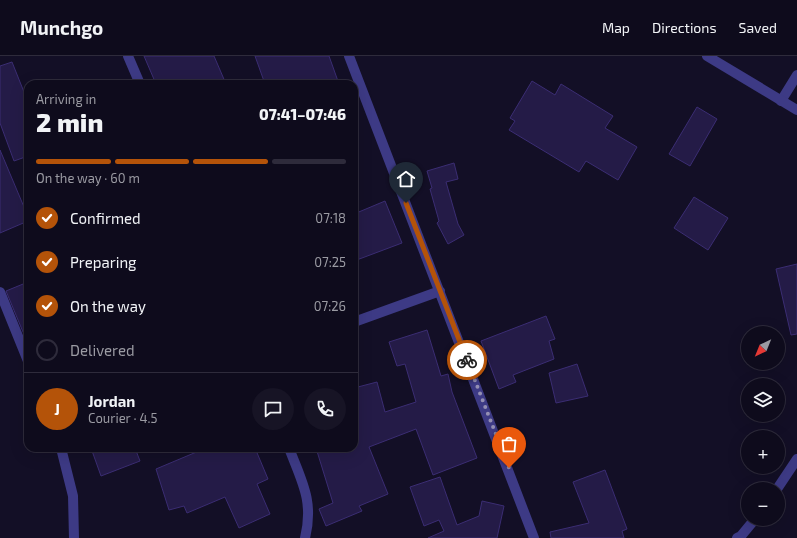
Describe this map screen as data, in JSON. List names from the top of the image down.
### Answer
{
  "north": "bottom left",
  "page": {
    "header": "Munchgo",
    "nav": ["Map", "Directions", "Saved"],
    "heading": ["2 min", "Arriving in", "07:41–07:46"],
    "panel": ["Jordan", "Courier · 4.5"],
    "bar": "On the way · 60 m",
    "list": [
      ["Confirmed", "07:18"],
      ["Preparing", "07:25"],
      ["On the way", "07:26"],
      "Delivered"
    ],
    "map_buttons": ["+", "−"],
    "round": "J"
  }
}
